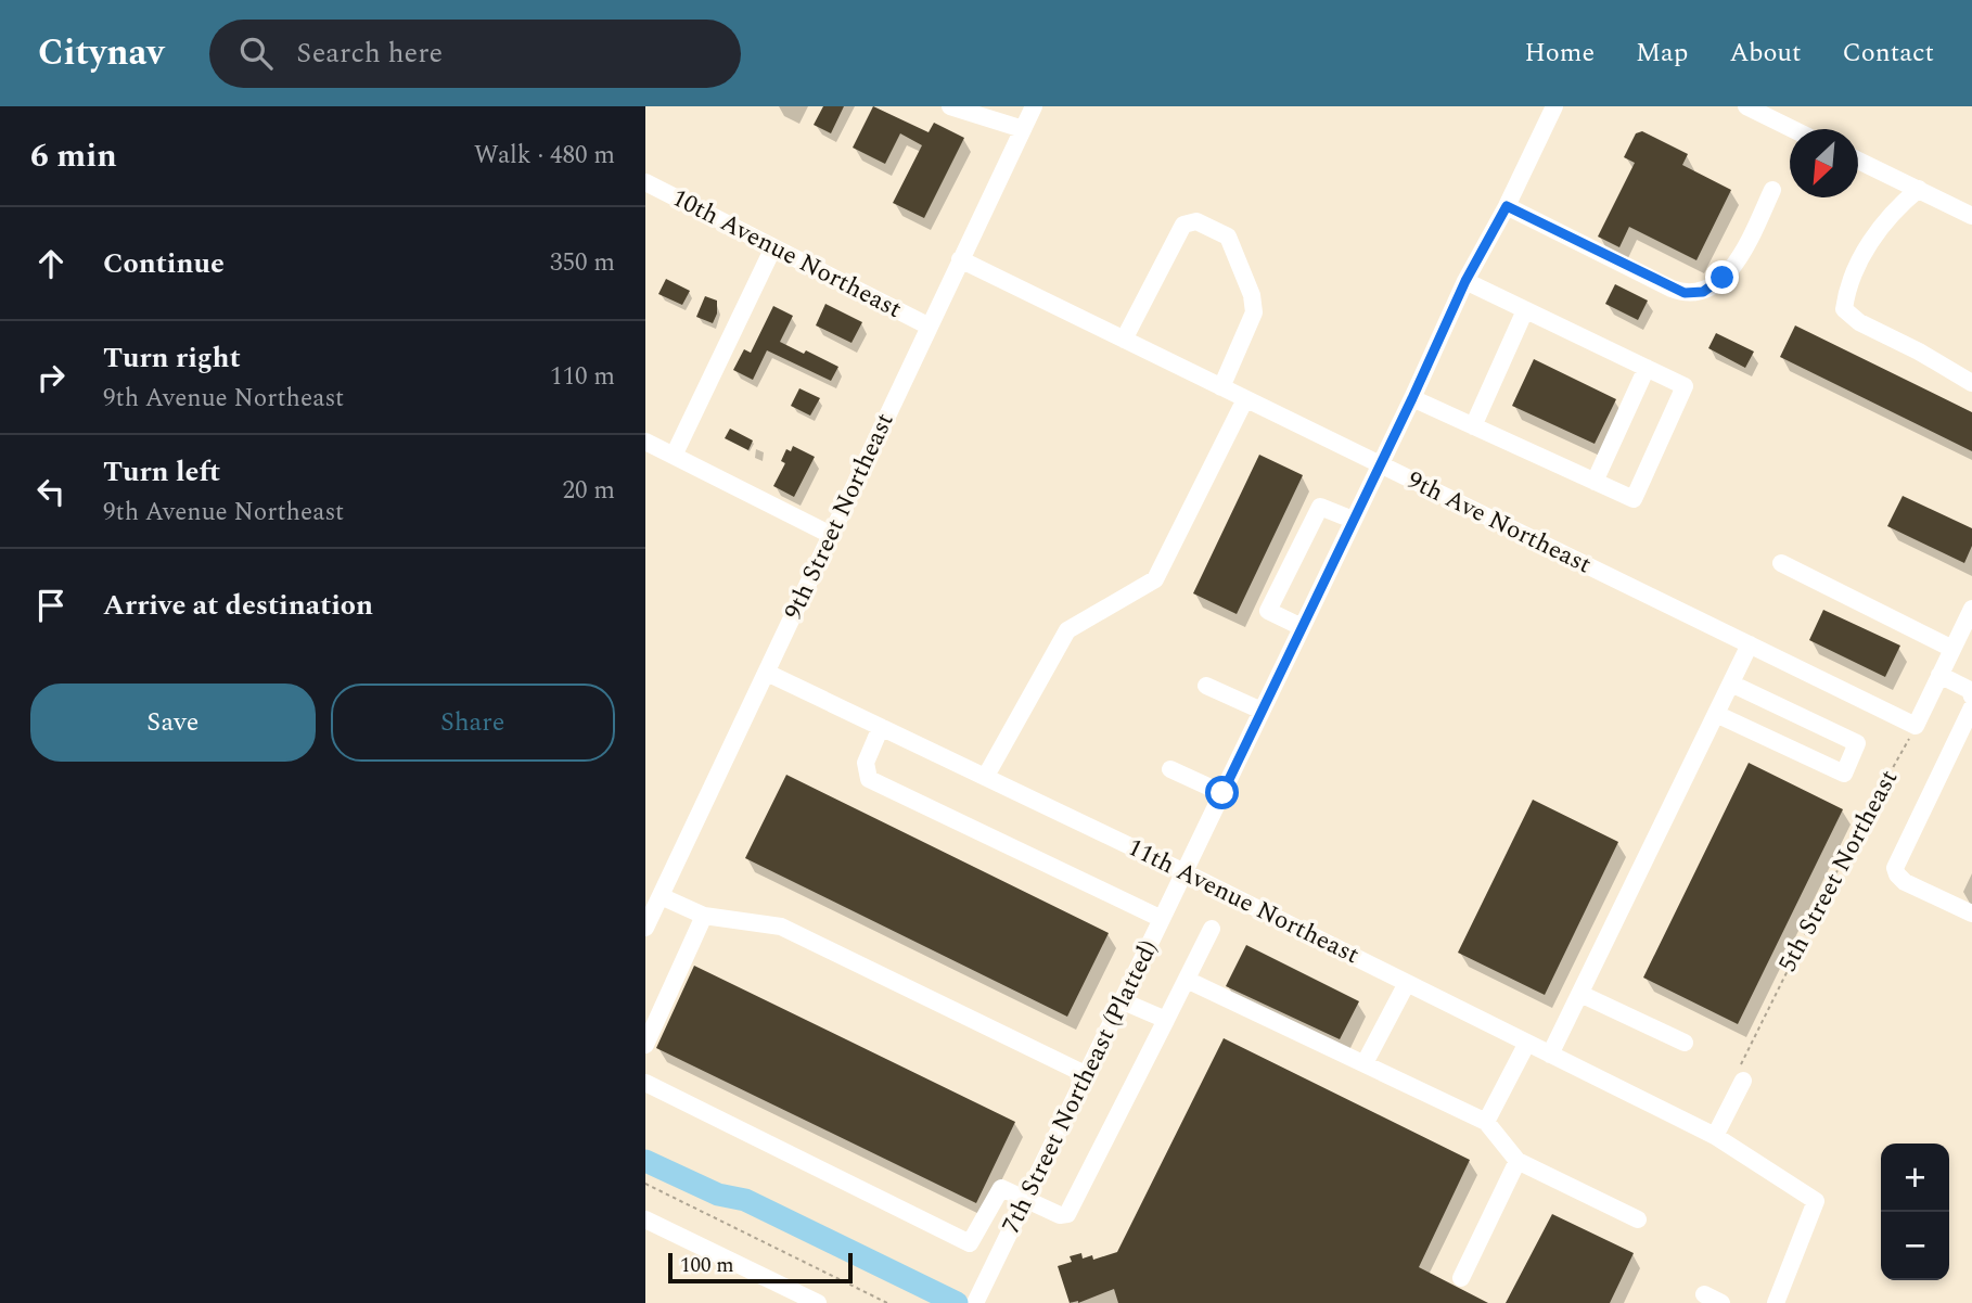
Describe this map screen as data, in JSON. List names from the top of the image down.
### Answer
{
  "streets": {
    "street": [
      "10th Avenue Northeast",
      "9th Street Northeast",
      "9th Ave Northeast",
      "11th Avenue Northeast",
      "7th Street Northeast (Platted)"
    ],
    "path": ["5th Street Northeast"]
  },
  "crossings": [
    ["10th Avenue Northeast", "9th Street Northeast"],
    ["9th Street Northeast", "9th Ave Northeast"],
    ["9th Street Northeast", "11th Avenue Northeast"],
    ["9th Ave Northeast", "5th Street Northeast"],
    ["9th Ave Northeast", "7th Street Northeast (Platted)"],
    ["11th Avenue Northeast", "7th Street Northeast (Platted)"]
  ],
  "scale_bar": "100 m",
  "north": "bottom left",
  "page": {
    "header": "Citynav",
    "search": "Search here",
    "nav": [
      "Home",
      "Map",
      "About",
      "Contact"
    ],
    "heading": ["6 min", "Walk · 480 m"],
    "list": [
      ["Continue", "350 m"],
      ["Turn right", "9th Avenue Northeast", "110 m"],
      ["Turn left", "9th Avenue Northeast", "20 m"],
      "Arrive at destination"
    ],
    "buttons": ["Save", "Share"],
    "map_buttons": ["+", "−"],
    "scale": "100 m"
  }
}
